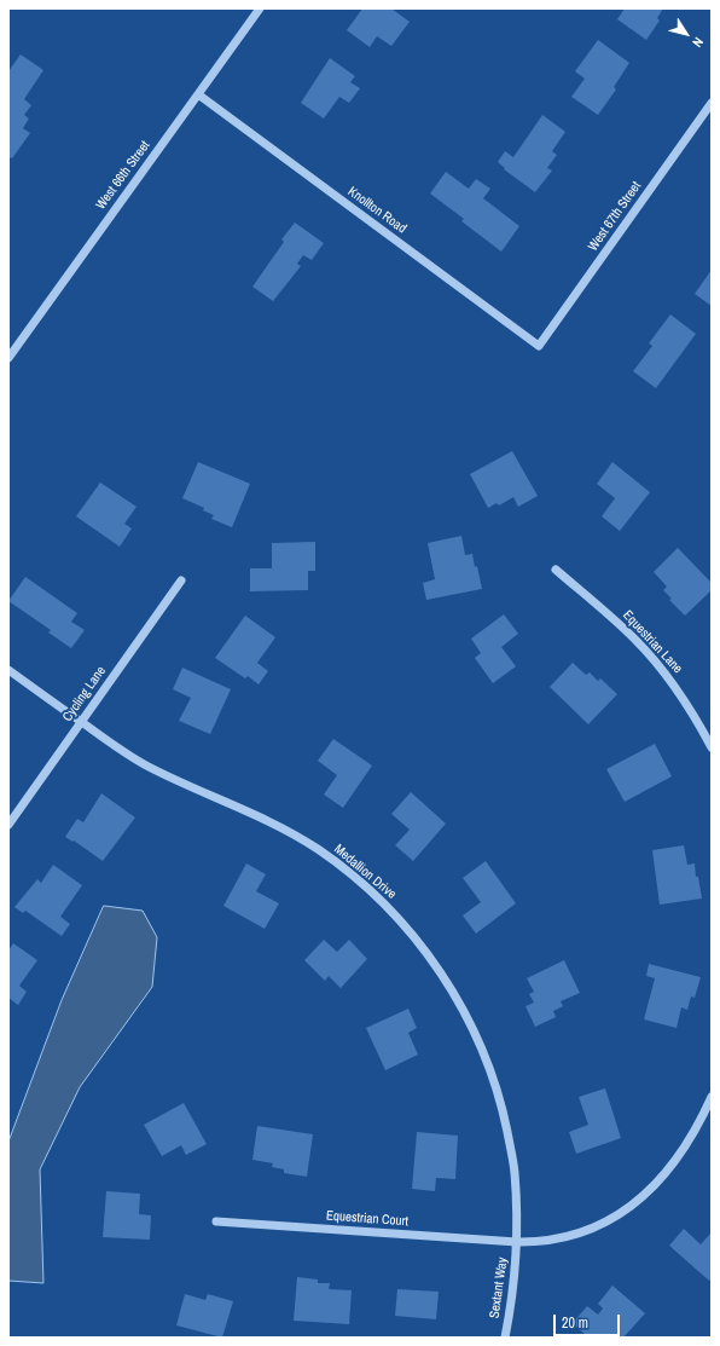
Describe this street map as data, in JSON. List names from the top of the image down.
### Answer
{
  "streets": {
    "street": [
      "West 66th Street",
      "Knollton Road",
      "West 67th Street",
      "Equestrian Lane",
      "Cycling Lane",
      "Medallion Drive",
      "Equestrian Court",
      "Sextant Way"
    ]
  },
  "crossings": [
    ["West 66th Street", "Knollton Road"],
    ["Knollton Road", "West 67th Street"],
    ["Cycling Lane", "Medallion Drive"],
    ["Medallion Drive", "Equestrian Court"],
    ["Medallion Drive", "Sextant Way"],
    ["Equestrian Court", "Sextant Way"]
  ],
  "scale_bar": "20 m",
  "north": "bottom right"
}
